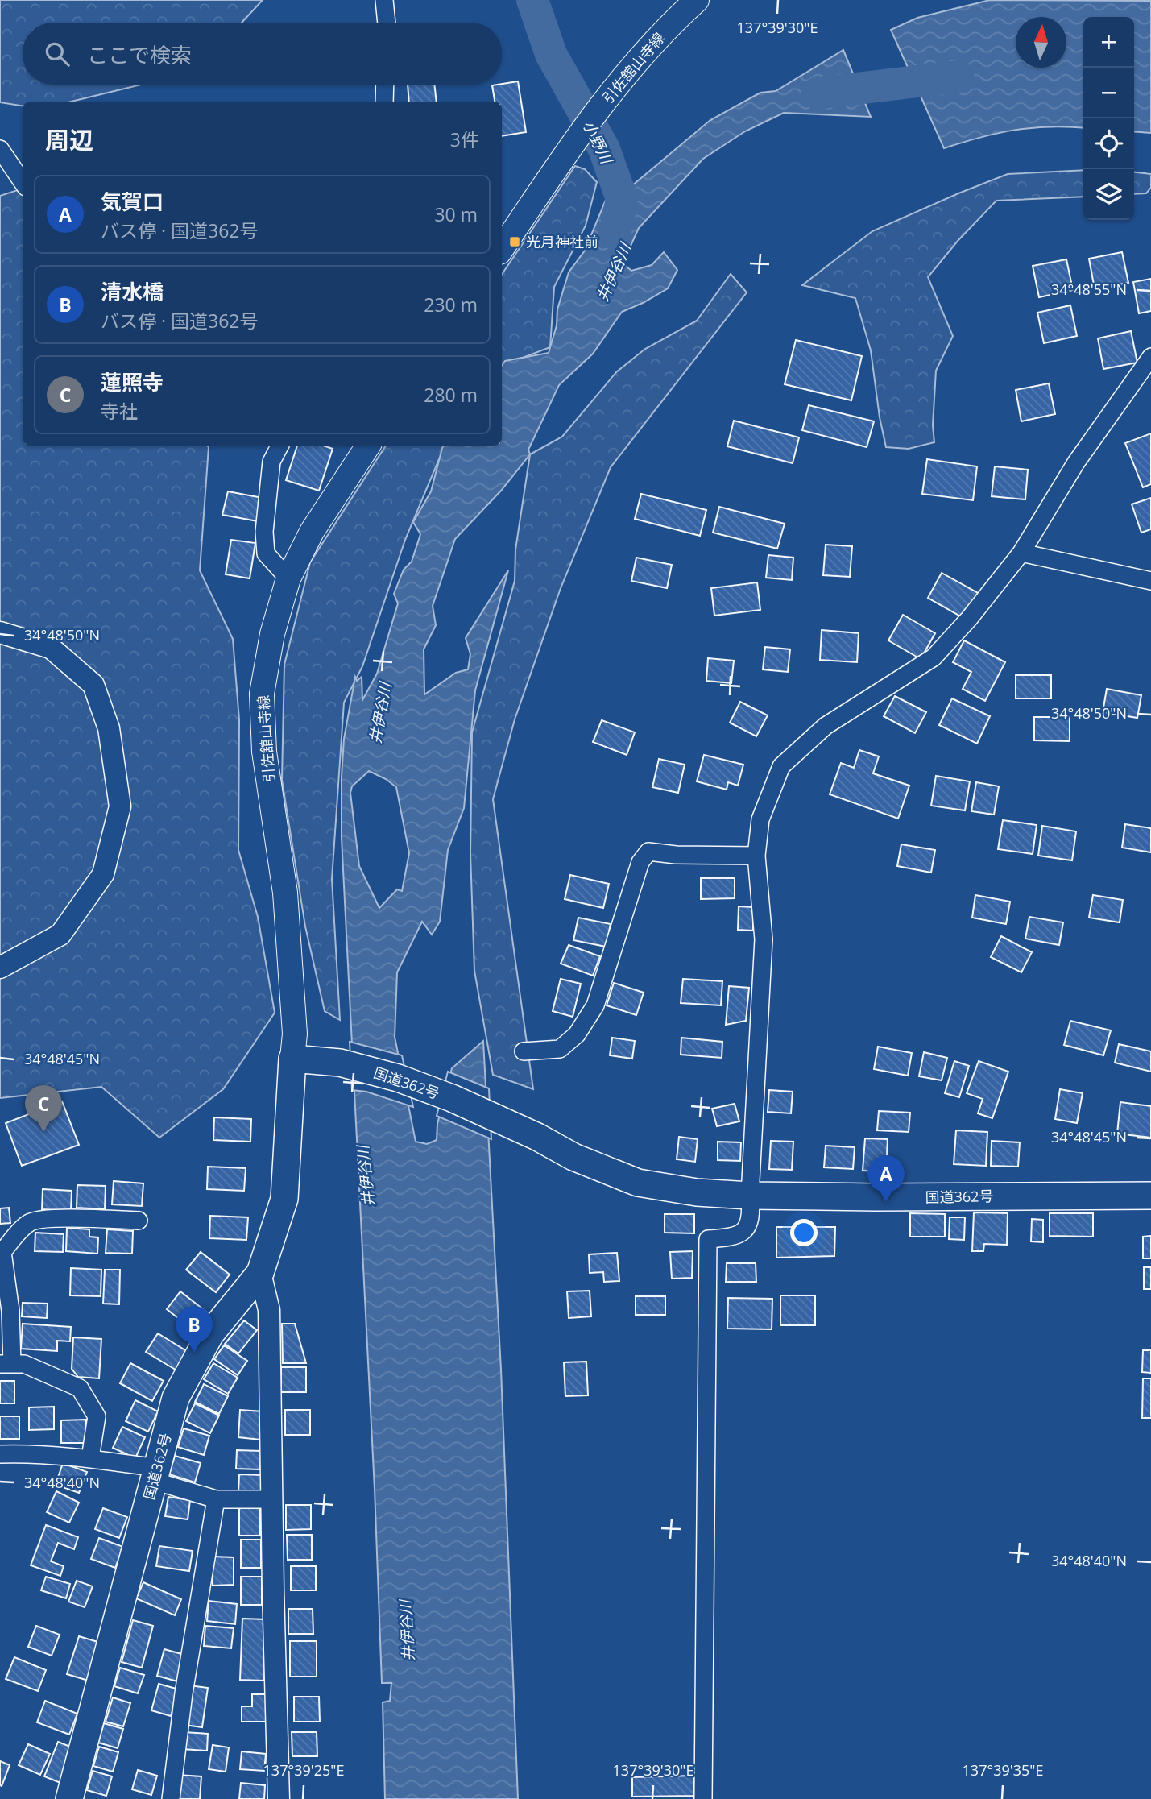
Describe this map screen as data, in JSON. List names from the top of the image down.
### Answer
{
  "streets": {
    "highway": ["国道362号"],
    "main road": ["引佐舘山寺線"]
  },
  "crossings": [
    ["引佐舘山寺線", "国道362号"]
  ],
  "water": ["小野川", "井伊谷川"],
  "places": {
    "transit": ["光月神社前"]
  },
  "north": "top",
  "page": {
    "map_buttons": ["+", "−"],
    "search": "ここで検索",
    "heading": ["周辺", "3件"],
    "list": [
      {
        "mark": "A",
        "name": "気賀口",
        "note": "バス停 · 国道362号",
        "value": "30 m"
      },
      {
        "mark": "B",
        "name": "清水橋",
        "note": "バス停 · 国道362号",
        "value": "230 m"
      },
      {
        "mark": "C",
        "name": "蓮照寺",
        "note": "寺社",
        "value": "280 m"
      }
    ],
    "pins": ["C", "A", "B"]
  },
  "coordinates": [
    "137°39'30\"E",
    "34°48'55\"N",
    "34°48'50\"N",
    "34°48'45\"N",
    "34°48'40\"N",
    "137°39'25\"E",
    "137°39'35\"E"
  ]
}
